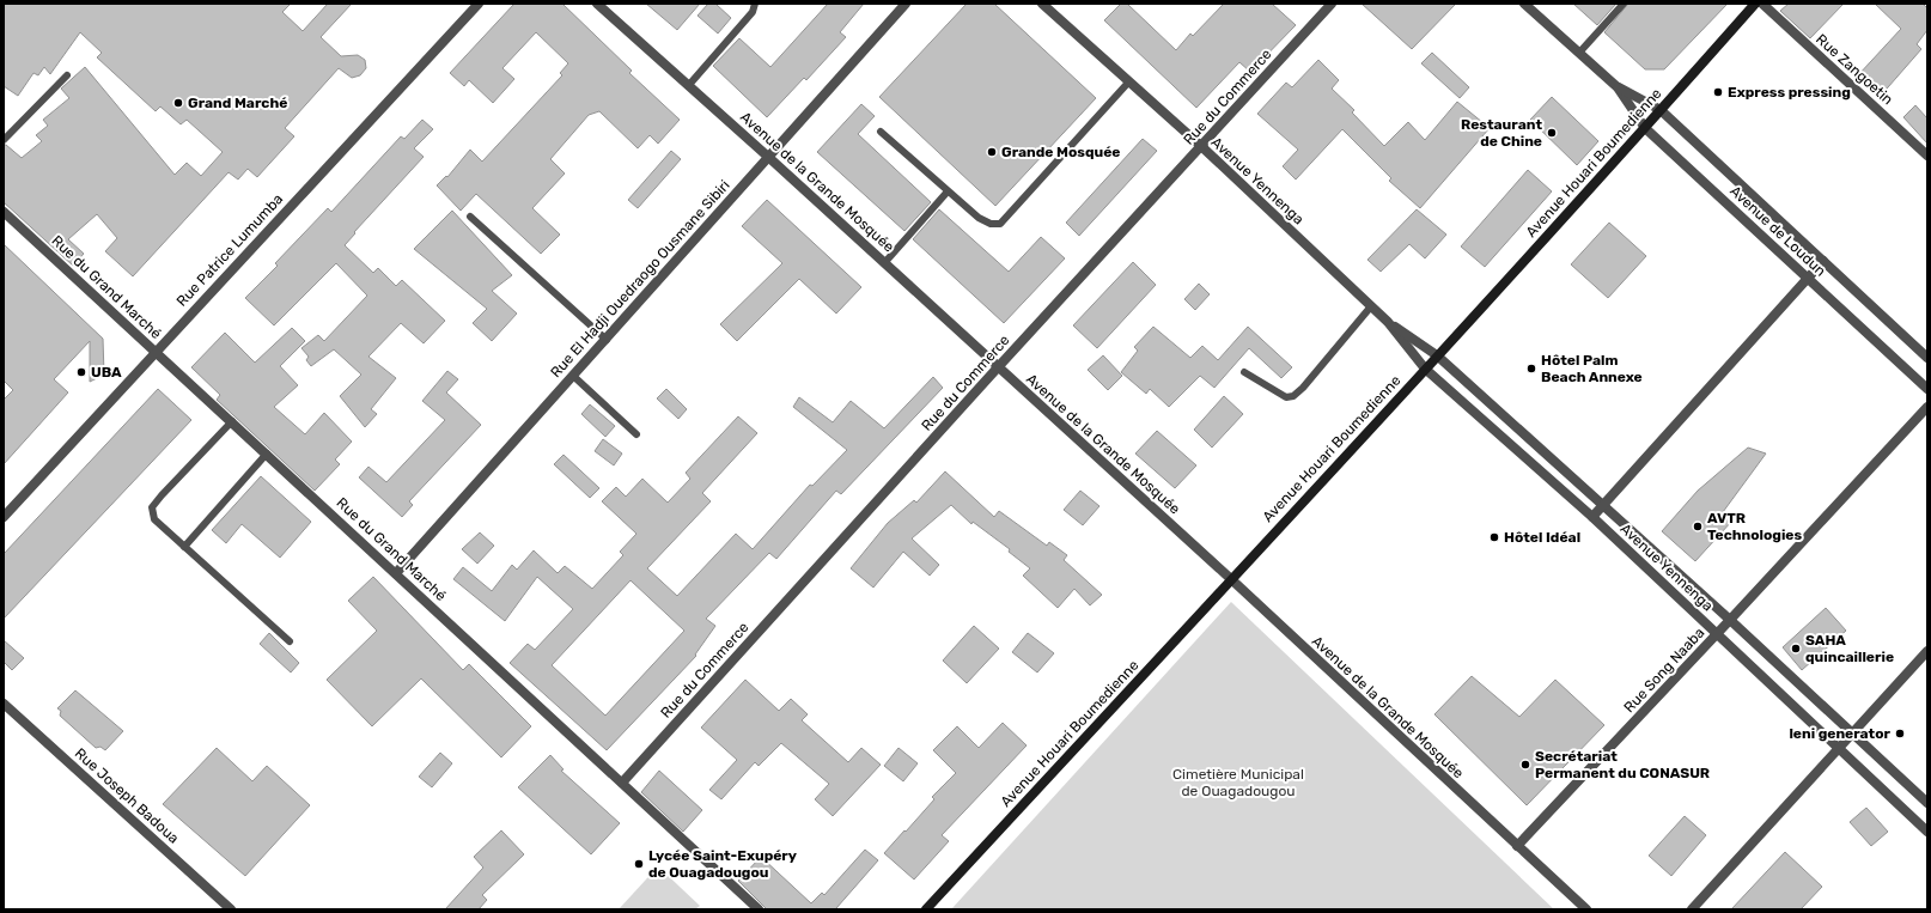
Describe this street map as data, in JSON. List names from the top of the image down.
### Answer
{
  "streets": {
    "main road": ["Avenue Houari Boumedienne"],
    "street": [
      "Rue Zangoetin",
      "Rue du Commerce",
      "Avenue Yennenga",
      "Avenue de la Grande Mosquée",
      "Avenue de Loudun",
      "Rue Patrice Lumumba",
      "Rue El Hadji Ouedraogo Ousmane Sibiri",
      "Rue du Grand Marché",
      "Rue Song Naaba",
      "Rue Joseph Badoua"
    ]
  },
  "crossings": [
    ["Rue du Commerce", "Avenue Yennenga"],
    ["Rue du Commerce", "Avenue de la Grande Mosquée"],
    ["Rue du Commerce", "Rue du Grand Marché"],
    ["Avenue Houari Boumedienne", "Avenue Yennenga"],
    ["Avenue Houari Boumedienne", "Avenue de la Grande Mosquée"],
    ["Avenue Houari Boumedienne", "Avenue de Loudun"],
    ["Avenue Yennenga", "Rue Song Naaba"],
    ["Avenue de la Grande Mosquée", "Rue El Hadji Ouedraogo Ousmane Sibiri"],
    ["Avenue de la Grande Mosquée", "Rue Song Naaba"],
    ["Rue Patrice Lumumba", "Rue du Grand Marché"],
    ["Rue El Hadji Ouedraogo Ousmane Sibiri", "Rue du Grand Marché"]
  ],
  "parks": ["Cimetière Municipal de Ouagadougou"],
  "places": [
    "Express pressing",
    "Grand Marché",
    "Restaurant de Chine",
    "Grande Mosquée",
    "Hôtel Palm Beach Annexe",
    "UBA",
    "AVTR Technologies",
    "Hôtel Idéal",
    "SAHA quincaillerie",
    "leni generator",
    "Secrétariat Permanent du CONASUR",
    "Lycée Saint-Exupéry de Ouagadougou"
  ]
}
